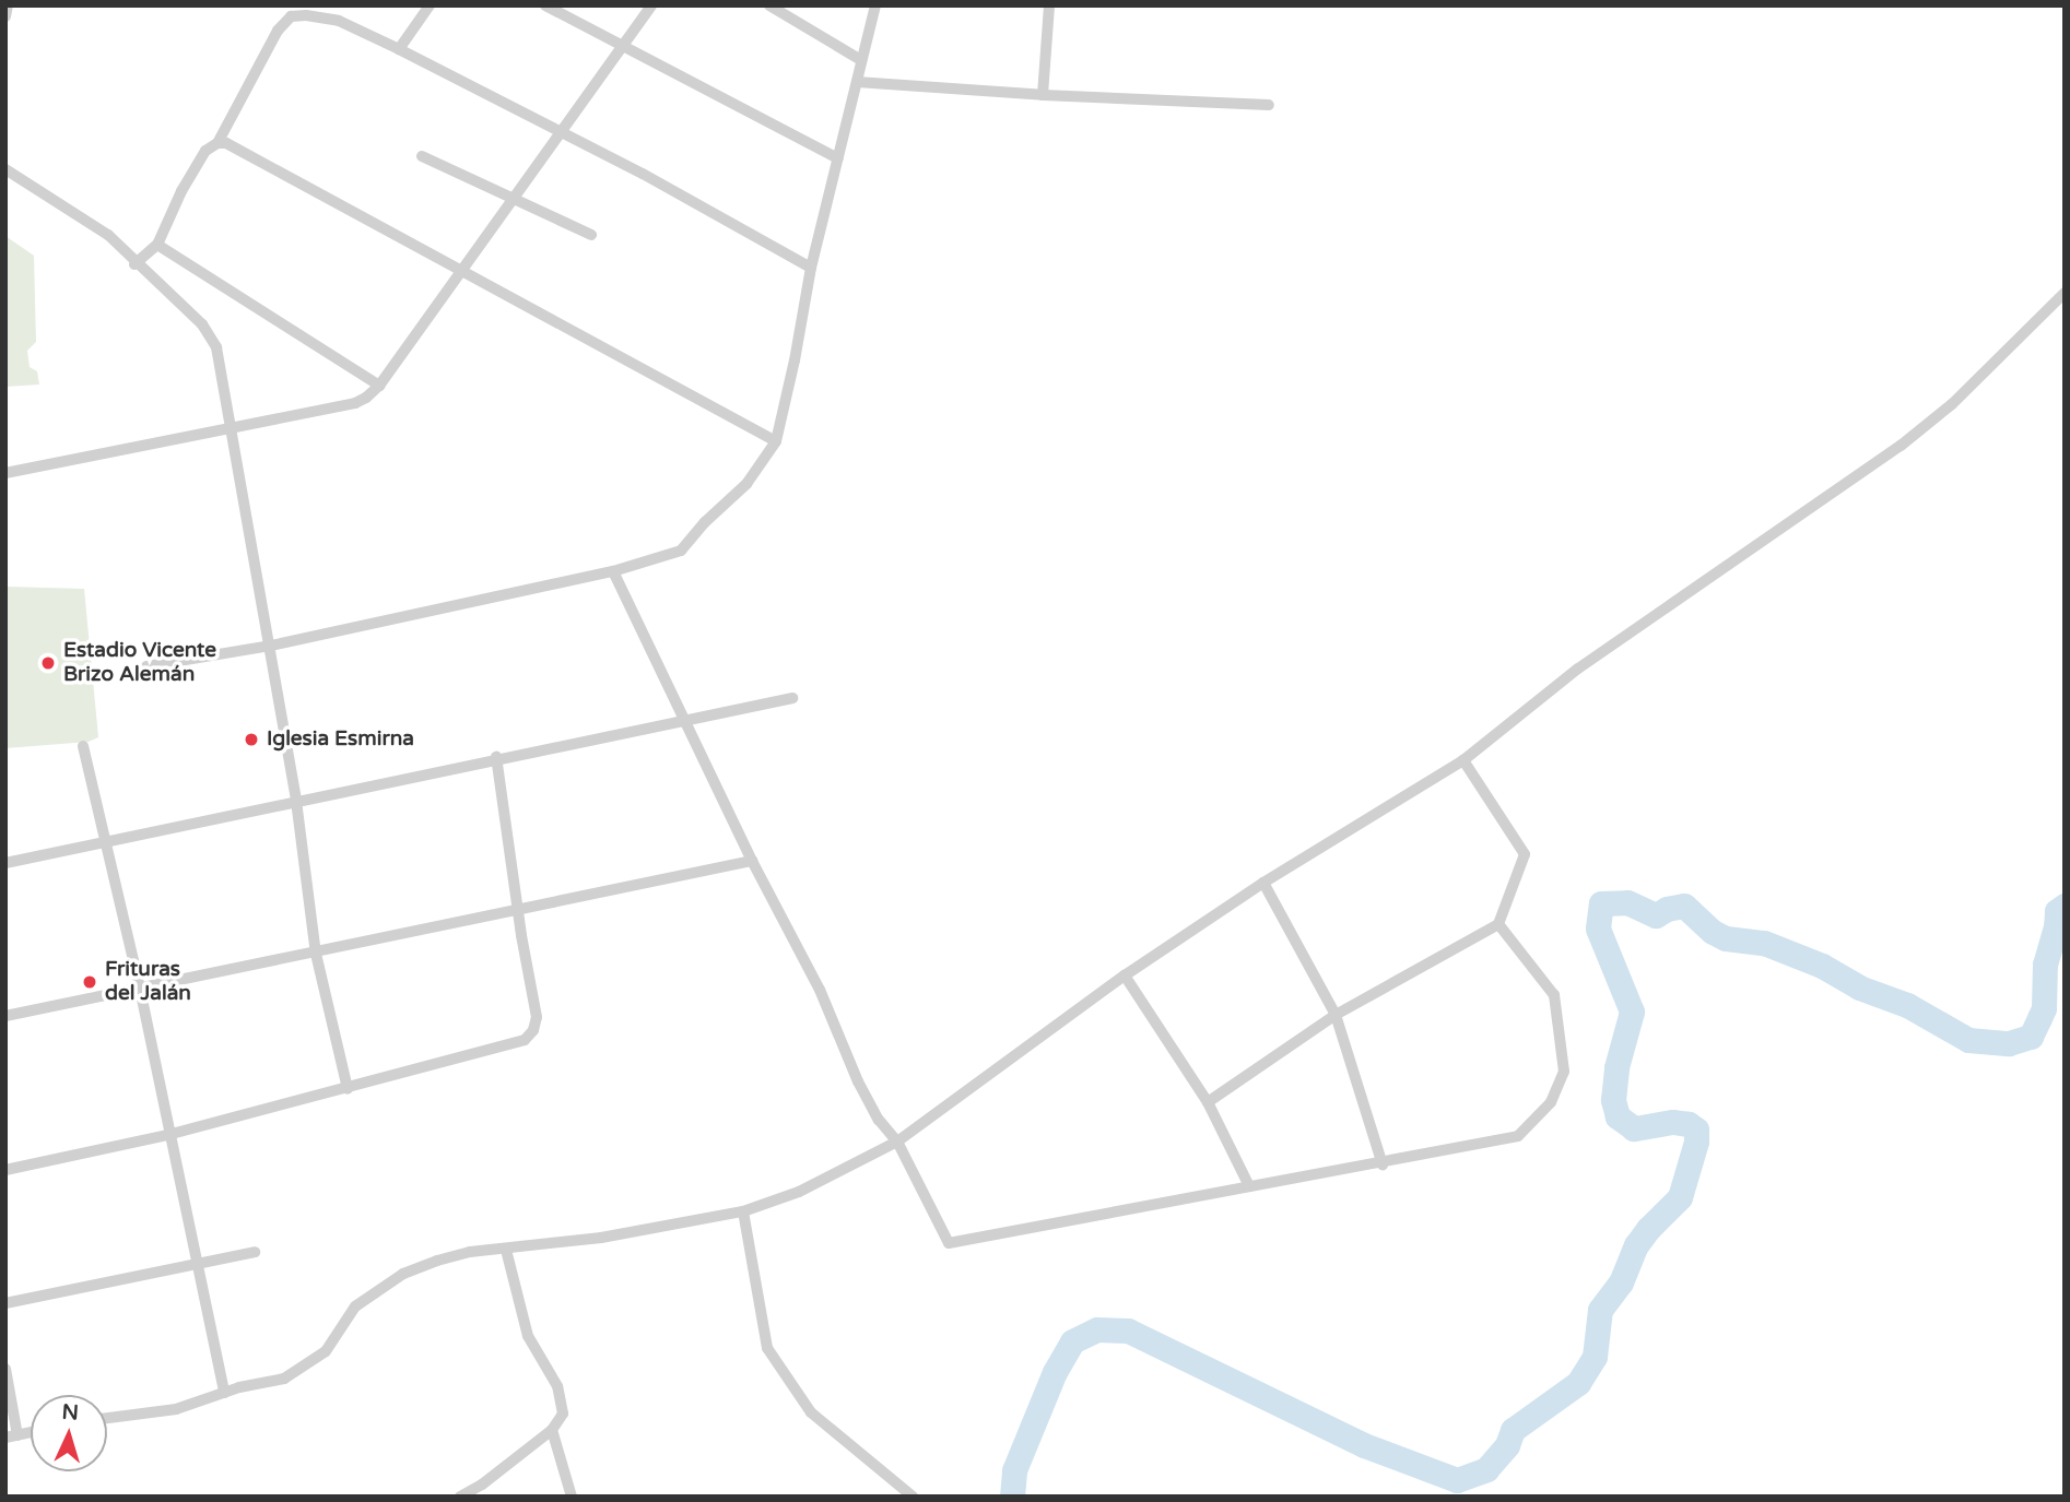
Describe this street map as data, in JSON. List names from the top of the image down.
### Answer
{
  "places": ["Estadio Vicente Brizo Alemán", "Iglesia Esmirna", "Frituras del Jalán"],
  "north": "top"
}
